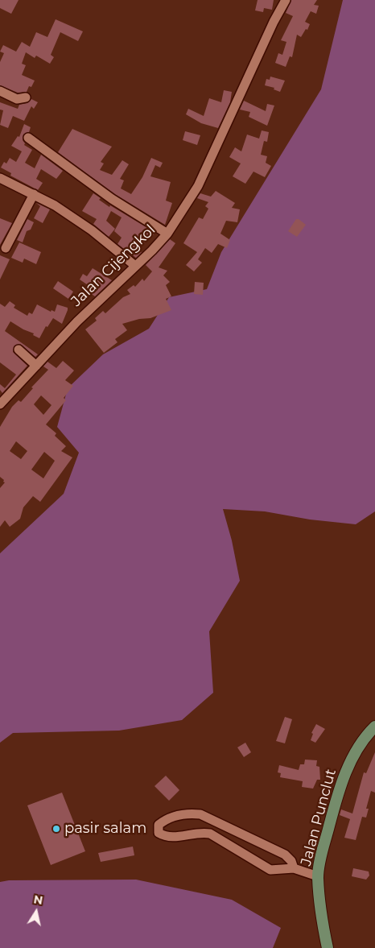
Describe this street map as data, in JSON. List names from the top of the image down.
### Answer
{
  "streets": {
    "main road": ["Jalan Punclut"],
    "street": ["Jalan Cijengkol"]
  },
  "places": ["pasir salam"],
  "north": "top"
}
